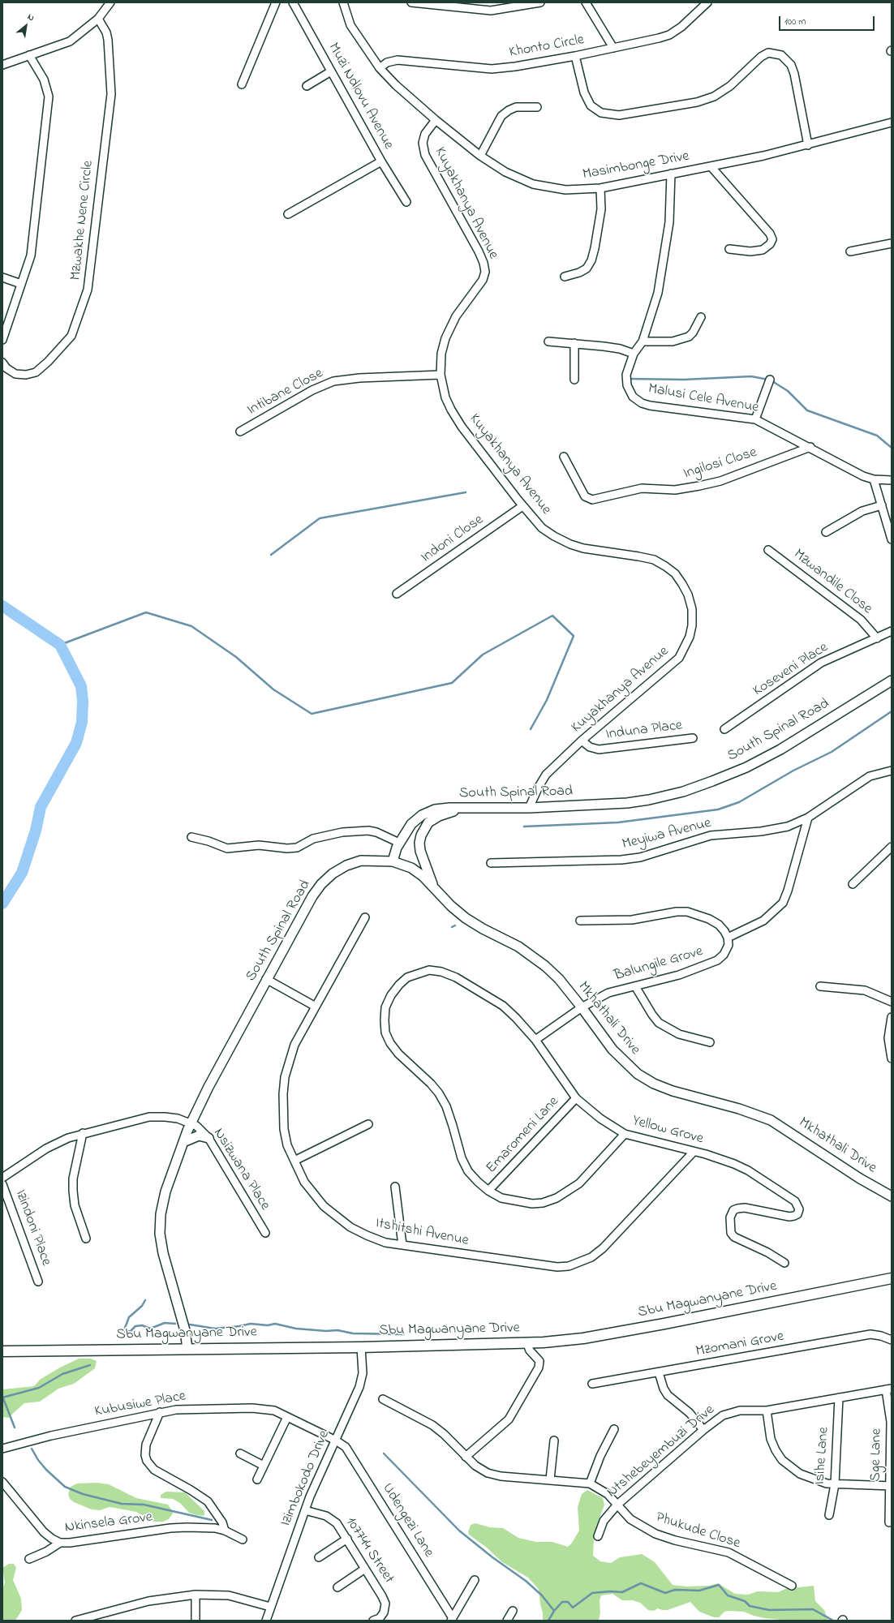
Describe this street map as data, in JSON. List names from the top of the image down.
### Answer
{
  "streets": {
    "main road": ["Sbu Magwanyane Drive"],
    "street": [
      "Khonto Circle",
      "Muzi Ndlovu Avenue",
      "Masimbonge Drive",
      "Kuyakhanya Avenue",
      "Mzwakhe Nene Circle",
      "Intibane Close",
      "Malusi Cele Avenue",
      "Ingilosi Close",
      "Indoni Close",
      "Mzwandile Close",
      "Koseveni Place",
      "Induna Place",
      "South Spinal Road",
      "Meyiwa Avenue",
      "Balungile Grove",
      "Mkhathali Drive",
      "Yellow Grove",
      "Emaromeni Lane",
      "Nsizwana Place",
      "Izindoni Place",
      "Itshitshi Avenue",
      "Mzomani Grove",
      "Kubusiwe Place",
      "Ntshebeyembuzi Drive",
      "Sge Lane",
      "Isihe Lane",
      "Izimbokodo Drive",
      "Udengezi Lane",
      "Nkinsela Grove",
      "Phukude Close",
      "107744 Street"
    ]
  },
  "crossings": [
    ["Khonto Circle", "Masimbonge Drive"],
    ["Masimbonge Drive", "Kuyakhanya Avenue"],
    ["Masimbonge Drive", "Malusi Cele Avenue"],
    ["Kuyakhanya Avenue", "Intibane Close"],
    ["Kuyakhanya Avenue", "Indoni Close"],
    ["Kuyakhanya Avenue", "Induna Place"],
    ["Kuyakhanya Avenue", "South Spinal Road"],
    ["Malusi Cele Avenue", "Ingilosi Close"],
    ["Mzwandile Close", "Koseveni Place"],
    ["South Spinal Road", "Mkhathali Drive"],
    ["South Spinal Road", "Nsizwana Place"],
    ["South Spinal Road", "Sbu Magwanyane Drive"],
    ["Balungile Grove", "Mkhathali Drive"],
    ["Yellow Grove", "Emaromeni Lane"],
    ["Yellow Grove", "Itshitshi Avenue"],
    ["Sbu Magwanyane Drive", "Izimbokodo Drive"],
    ["Kubusiwe Place", "Izimbokodo Drive"],
    ["Kubusiwe Place", "Udengezi Lane"],
    ["Ntshebeyembuzi Drive", "Sge Lane"],
    ["Ntshebeyembuzi Drive", "Isihe Lane"],
    ["Ntshebeyembuzi Drive", "Phukude Close"],
    ["Izimbokodo Drive", "Udengezi Lane"],
    ["Izimbokodo Drive", "107744 Street"]
  ],
  "scale_bar": "100 m",
  "north": "top right"
}
